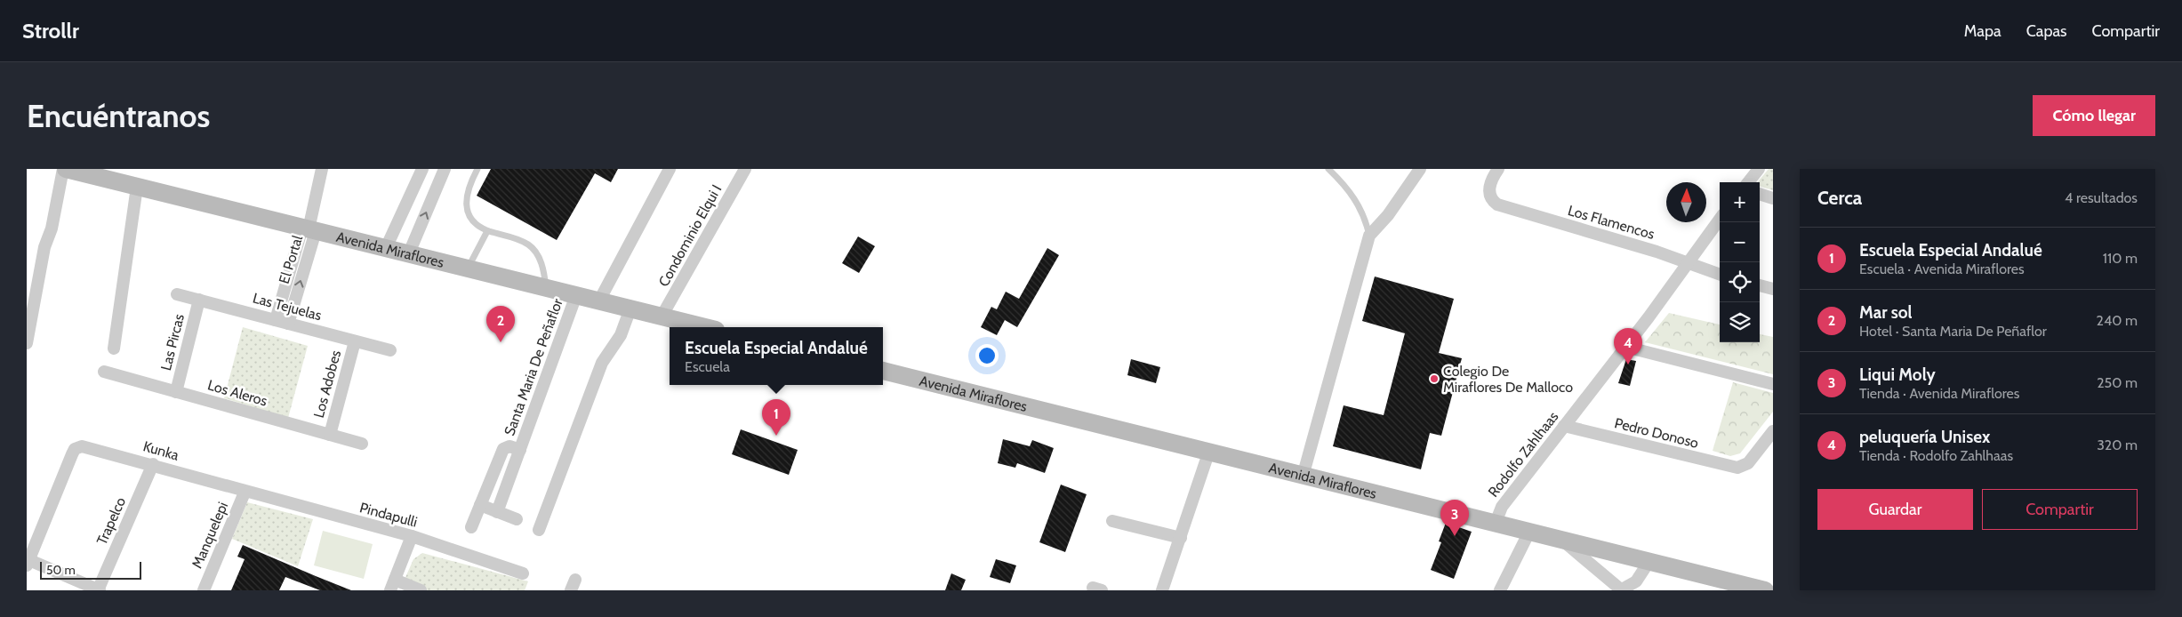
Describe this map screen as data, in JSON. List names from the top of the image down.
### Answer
{
  "streets": {
    "main road": ["Avenida Miraflores"],
    "street": [
      "Los Flamencos",
      "Condominio Elqui I",
      "El Portal",
      "Las Tejuelas",
      "Las Pircas",
      "Santa Maria De Peñaflor",
      "Los Adobes",
      "Los Aleros",
      "Pedro Donoso",
      "Kunka",
      "Rodolfo Zahlhaas",
      "Pindapulli",
      "Trapelco",
      "Manquelepi"
    ]
  },
  "crossings": [
    ["Los Flamencos", "Rodolfo Zahlhaas"],
    ["Condominio Elqui I", "Avenida Miraflores"],
    ["Avenida Miraflores", "El Portal"],
    ["Avenida Miraflores", "Santa Maria De Peñaflor"],
    ["Avenida Miraflores", "Rodolfo Zahlhaas"],
    ["El Portal", "Las Tejuelas"],
    ["Las Tejuelas", "Las Pircas"],
    ["Las Tejuelas", "Los Adobes"],
    ["Las Pircas", "Los Aleros"],
    ["Los Adobes", "Los Aleros"],
    ["Pedro Donoso", "Rodolfo Zahlhaas"],
    ["Kunka", "Pindapulli"],
    ["Kunka", "Trapelco"],
    ["Kunka", "Manquelepi"],
    ["Pindapulli", "Manquelepi"]
  ],
  "places": ["Colegio De Miraflores De Malloco"],
  "scale_bar": "50 m",
  "north": "top",
  "page": {
    "header": "Strollr",
    "nav": ["Mapa", "Capas", "Compartir"],
    "buttons": [
      "Cómo llegar",
      ["Guardar", "Compartir"]
    ],
    "title": "Encuéntranos",
    "heading": ["Cerca", "4 resultados"],
    "map_buttons": ["+", "−"],
    "list": [
      {
        "mark": "1",
        "name": "Escuela Especial Andalué",
        "note": "Escuela · Avenida Miraflores",
        "value": "110 m"
      },
      {
        "mark": "2",
        "name": "Mar sol",
        "note": "Hotel · Santa Maria De Peñaflor",
        "value": "240 m"
      },
      {
        "mark": "3",
        "name": "Liqui Moly",
        "note": "Tienda · Avenida Miraflores",
        "value": "250 m"
      },
      {
        "mark": "4",
        "name": "peluquería Unisex",
        "note": "Tienda · Rodolfo Zahlhaas",
        "value": "320 m"
      }
    ],
    "pins": [
      "2",
      "4",
      "1",
      "3"
    ],
    "popup": ["Escuela Especial Andalué", "Escuela"],
    "scale": "50 m"
  }
}
